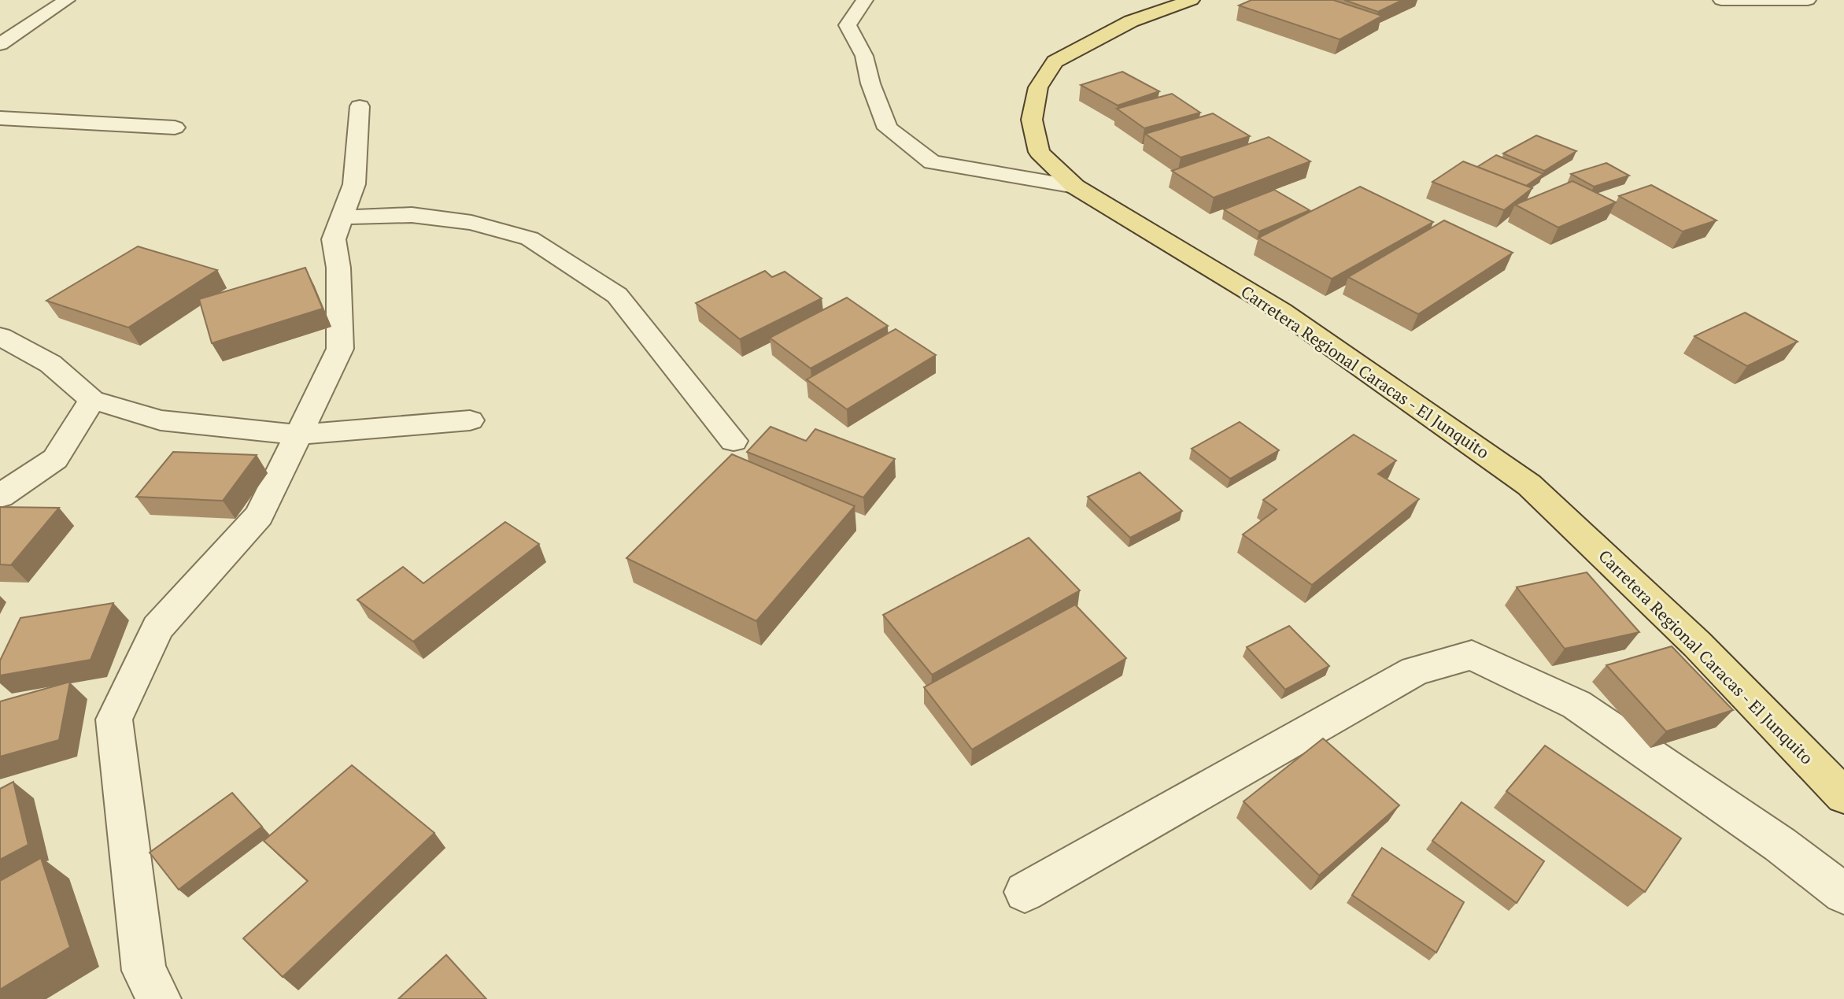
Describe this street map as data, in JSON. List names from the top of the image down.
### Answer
{
  "streets": {
    "main road": ["Carretera Regional Caracas - El Junquito"]
  }
}
